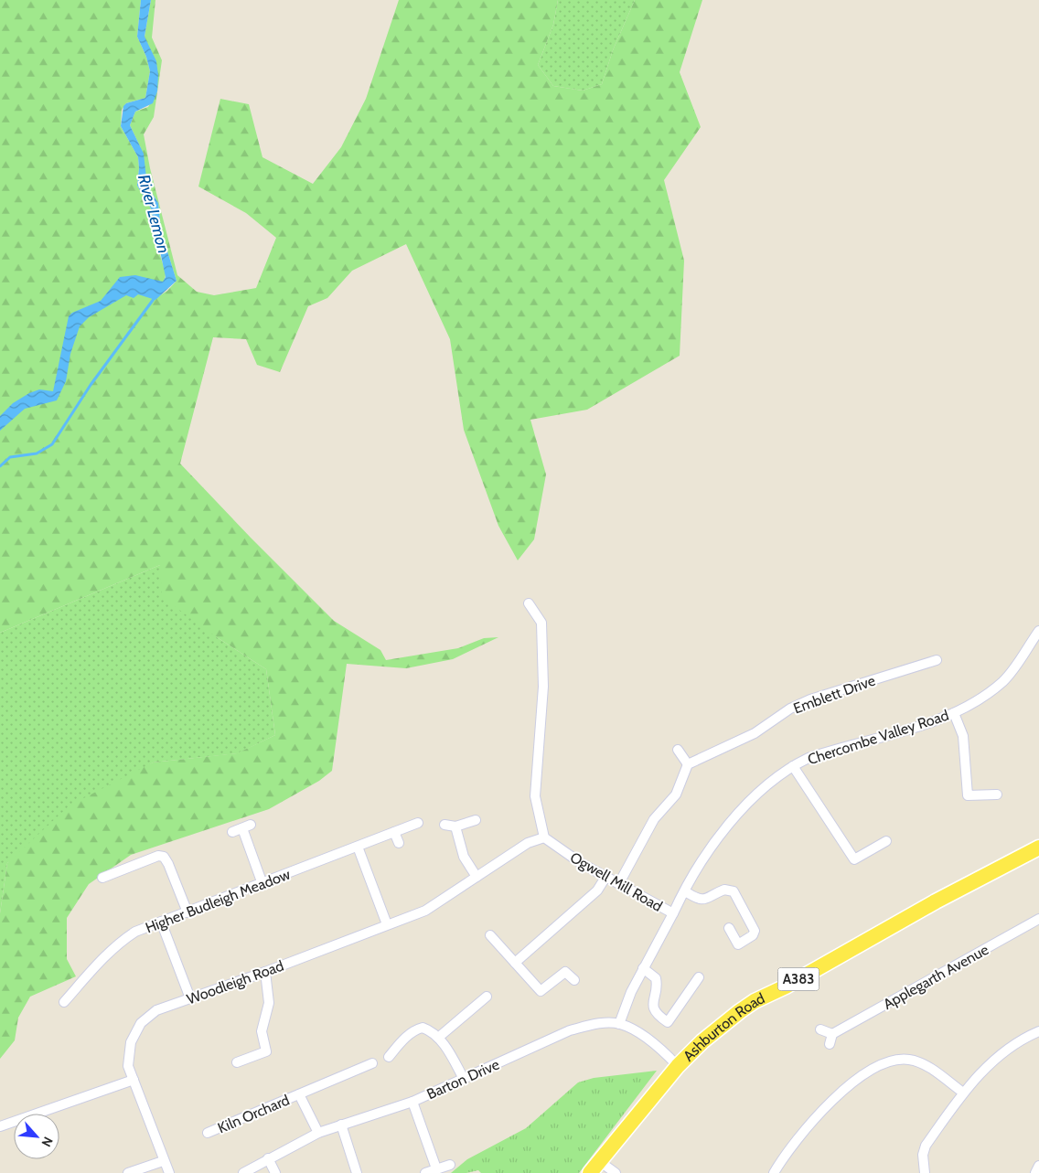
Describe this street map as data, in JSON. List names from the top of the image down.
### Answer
{
  "streets": {
    "main road": ["A383", "Ashburton Road"],
    "street": [
      "Emblett Drive",
      "Chercombe Valley Road",
      "Ogwell Mill Road",
      "Higher Budleigh Meadow",
      "Applegarth Avenue",
      "Woodleigh Road",
      "Barton Drive",
      "Kiln Orchard"
    ]
  },
  "crossings": [
    ["Chercombe Valley Road", "Ogwell Mill Road"],
    ["Ogwell Mill Road", "Woodleigh Road"],
    ["Ogwell Mill Road", "Barton Drive"],
    ["Ashburton Road", "Barton Drive"],
    ["Barton Drive", "Kiln Orchard"]
  ],
  "water": ["River Lemon"],
  "north": "bottom right"
}
